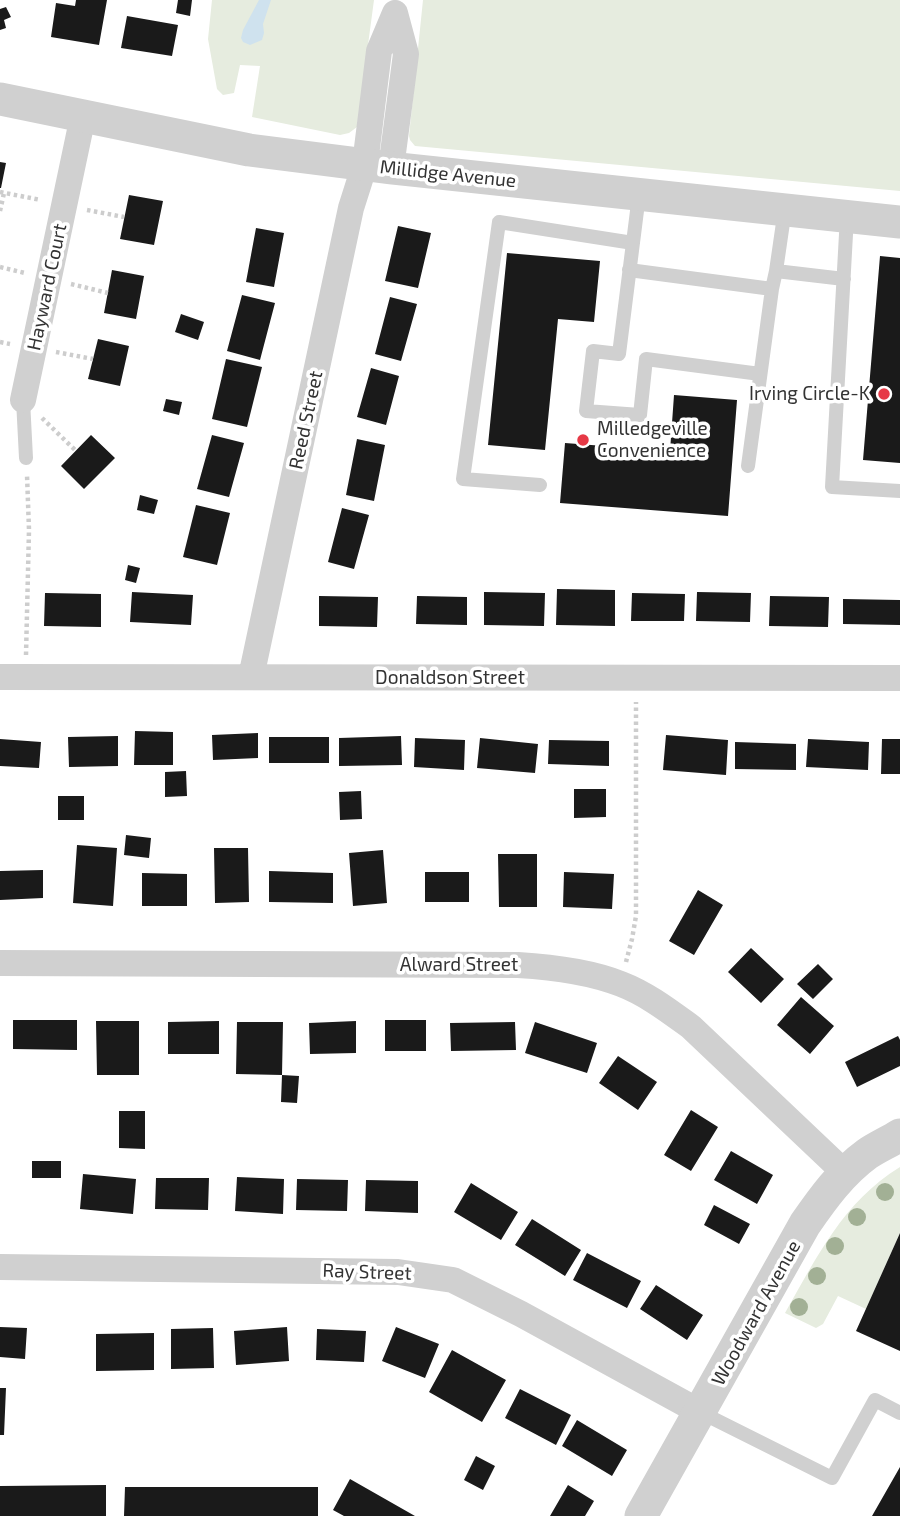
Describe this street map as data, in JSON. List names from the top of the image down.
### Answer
{
  "streets": {
    "street": [
      "Millidge Avenue",
      "Hayward Court",
      "Reed Street",
      "Donaldson Street",
      "Alward Street",
      "Ray Street",
      "Woodward Avenue"
    ]
  },
  "crossings": [
    ["Millidge Avenue", "Hayward Court"],
    ["Millidge Avenue", "Reed Street"],
    ["Reed Street", "Donaldson Street"],
    ["Alward Street", "Woodward Avenue"],
    ["Ray Street", "Woodward Avenue"]
  ],
  "places": ["Irving Circle-K", "Milledgeville Convenience"]
}
